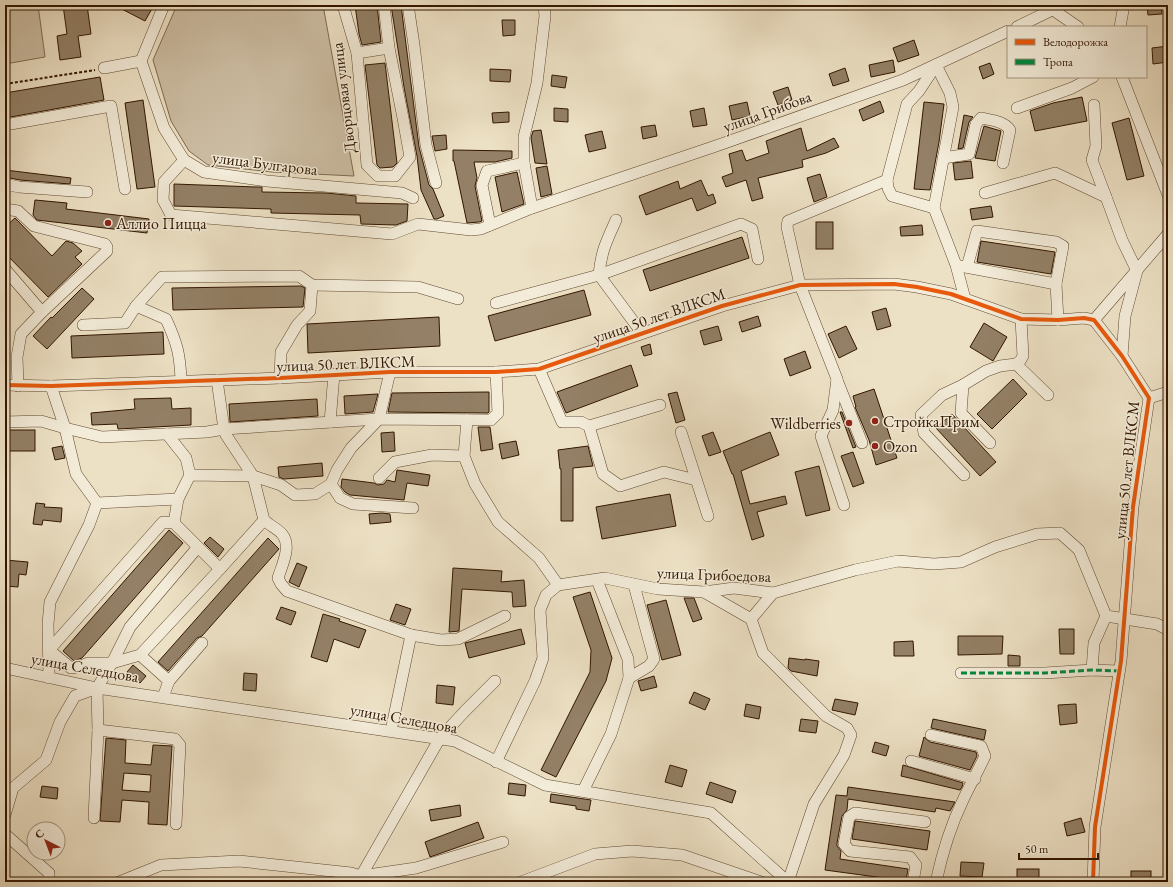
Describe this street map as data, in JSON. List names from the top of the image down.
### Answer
{
  "streets": {
    "street": [
      "Дворцовая улица",
      "улица Грибова",
      "улица Булгарова",
      "улица 50 лет ВЛКСМ",
      "улица Грибоедова",
      "улица Селедцова"
    ]
  },
  "places": [
    "Аллио Пицца",
    "СтройкаПрим",
    "Wildberries",
    "Ozon"
  ],
  "legend": ["Велодорожка", "Тропа"],
  "scale_bar": "50 m",
  "north": "top left"
}
